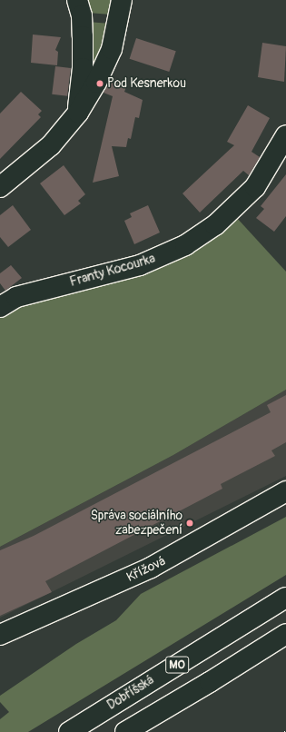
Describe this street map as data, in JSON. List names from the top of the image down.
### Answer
{
  "streets": {
    "main road": [
      "Franty Kocourka",
      "Křížová",
      "MO",
      "Dobříšská"
    ]
  },
  "places": ["Pod Kesnerkou", "Správa sociálního zabezpečení"]
}
